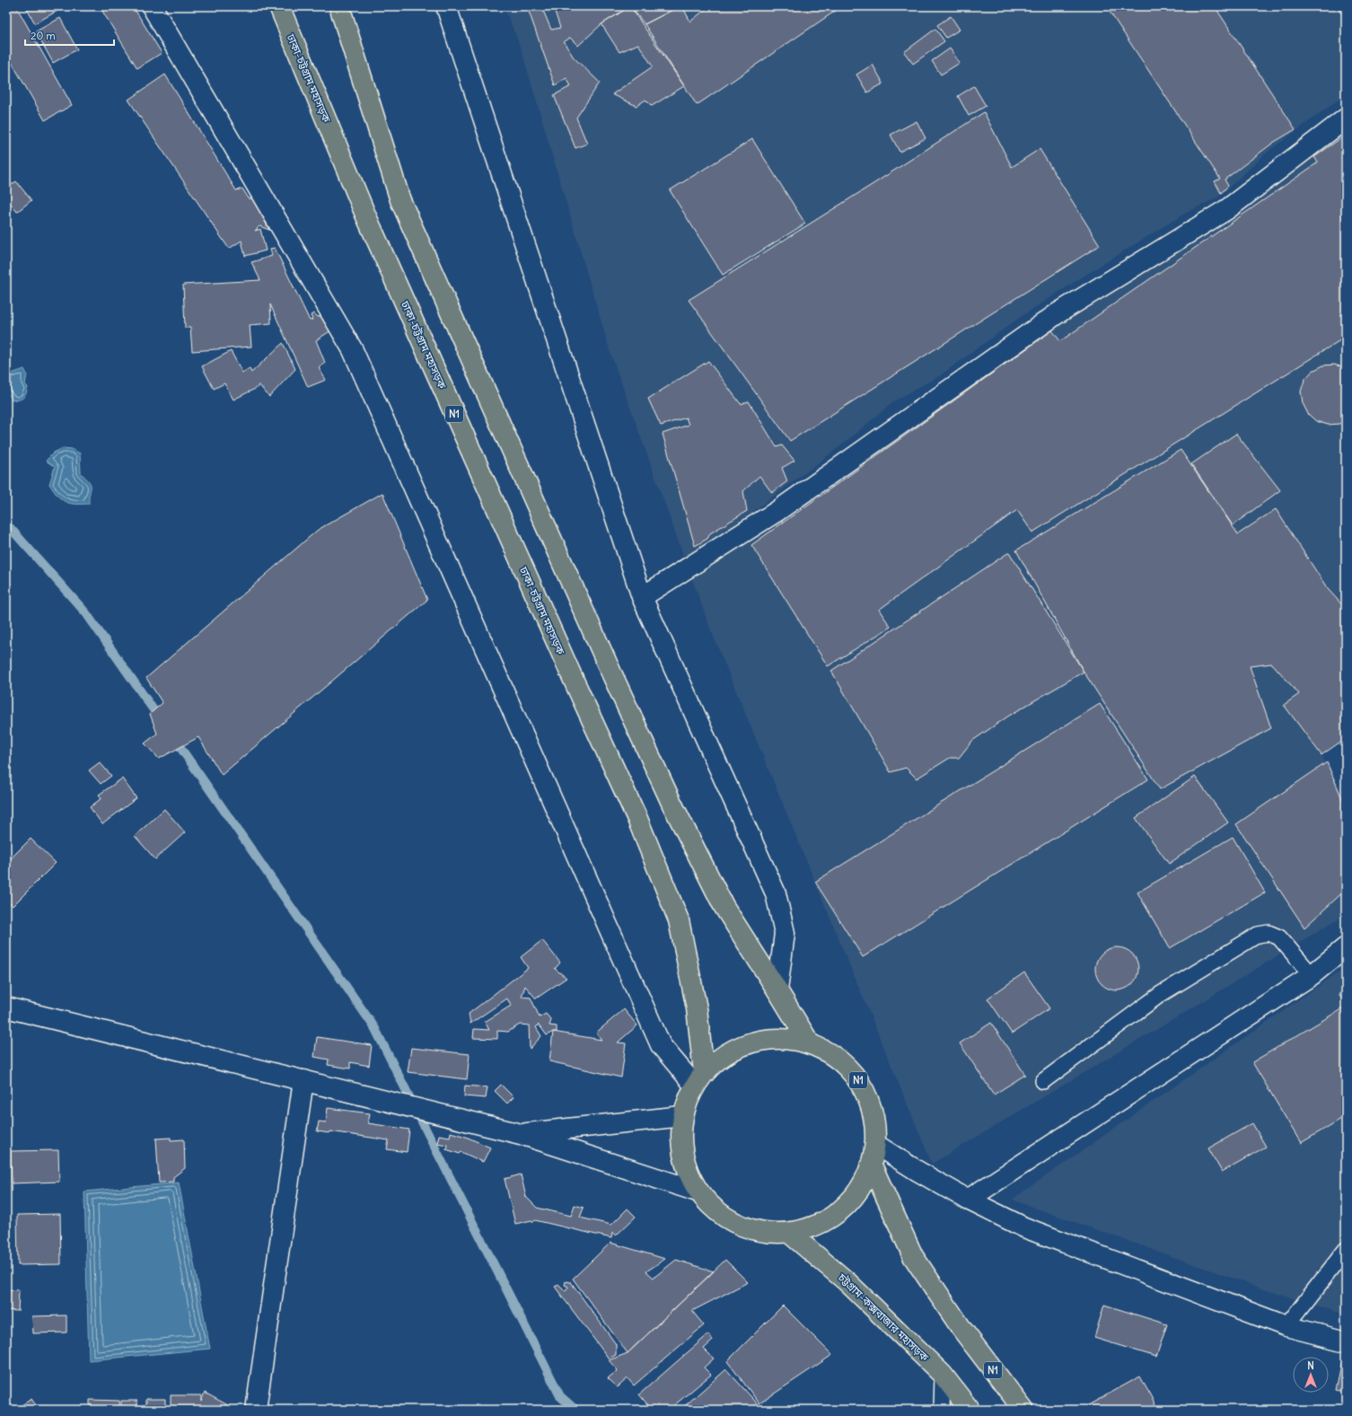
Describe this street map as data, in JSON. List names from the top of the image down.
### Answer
{
  "streets": {
    "highway": ["ঢাকা-চট্টগ্রাম মহাসড়ক", "N1", "চট্টগ্রাম-কক্সবাজার মহাসড়ক"]
  },
  "crossings": [
    ["ঢাকা-চট্টগ্রাম মহাসড়ক", "N1"],
    ["N1", "চট্টগ্রাম-কক্সবাজার মহাসড়ক"]
  ],
  "scale_bar": "20 m",
  "north": "top"
}
